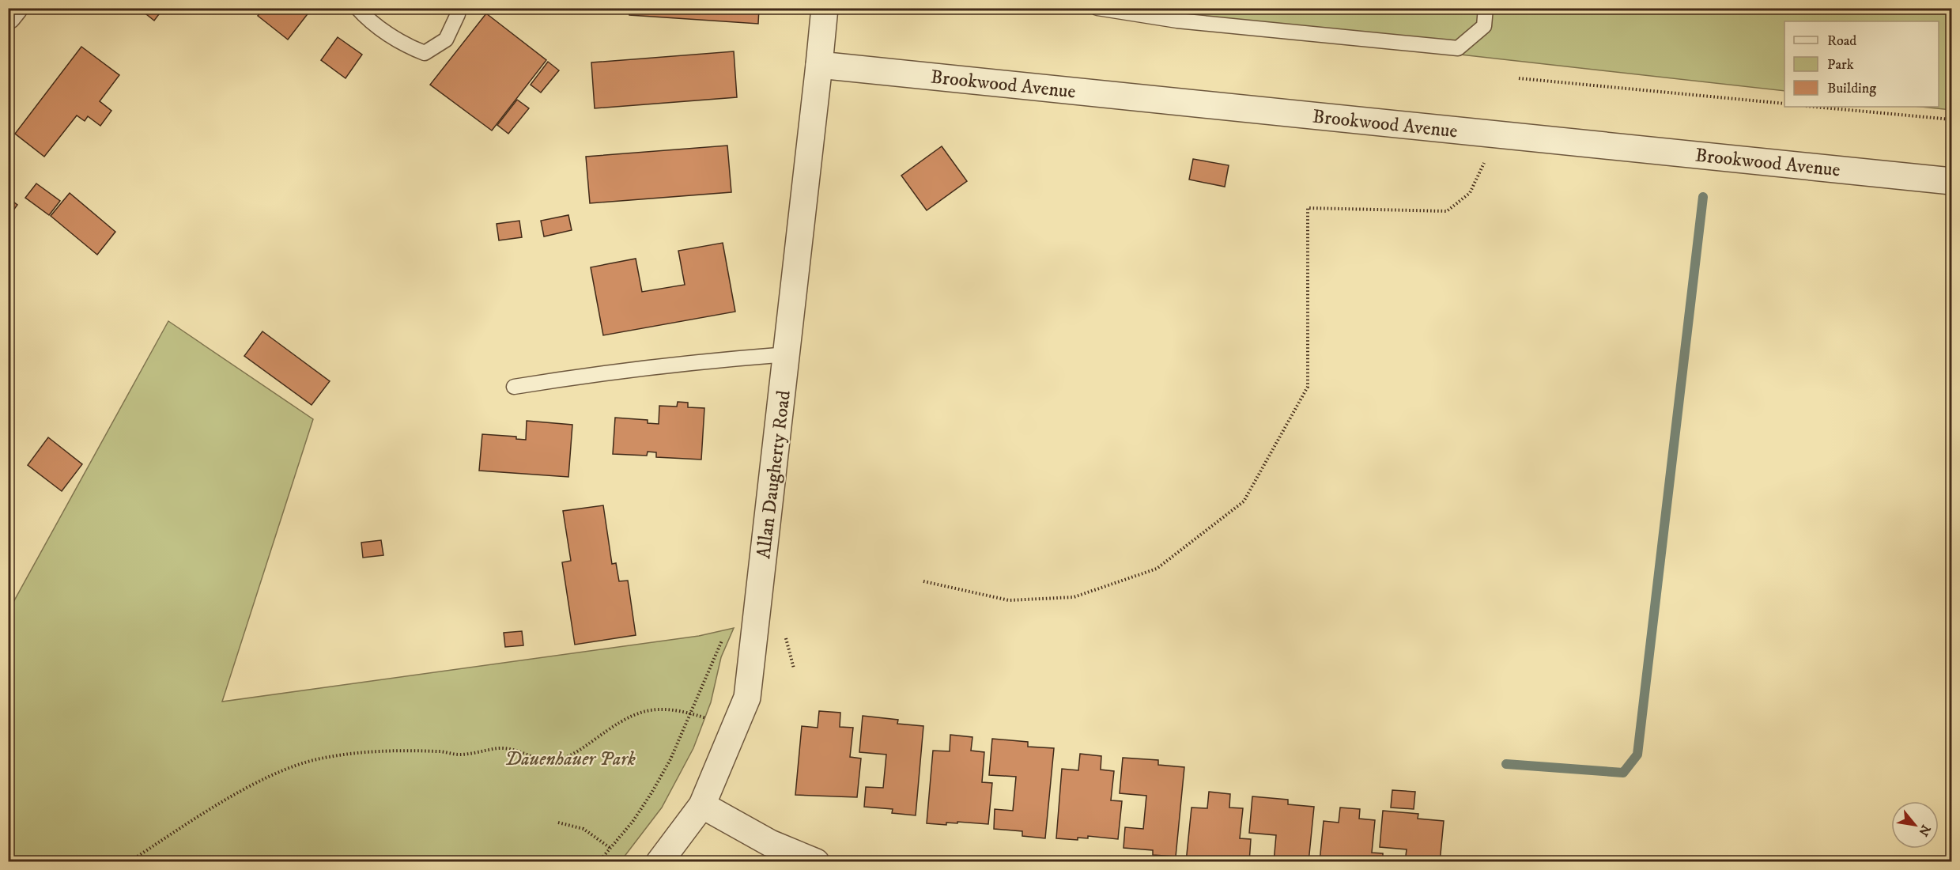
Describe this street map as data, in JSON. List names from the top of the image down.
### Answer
{
  "streets": {
    "street": ["Brookwood Avenue", "Allan Daugherty Road"]
  },
  "crossings": [
    ["Brookwood Avenue", "Allan Daugherty Road"]
  ],
  "parks": ["Dauenhauer Park"],
  "legend": ["Road", "Park", "Building"],
  "north": "bottom right"
}
